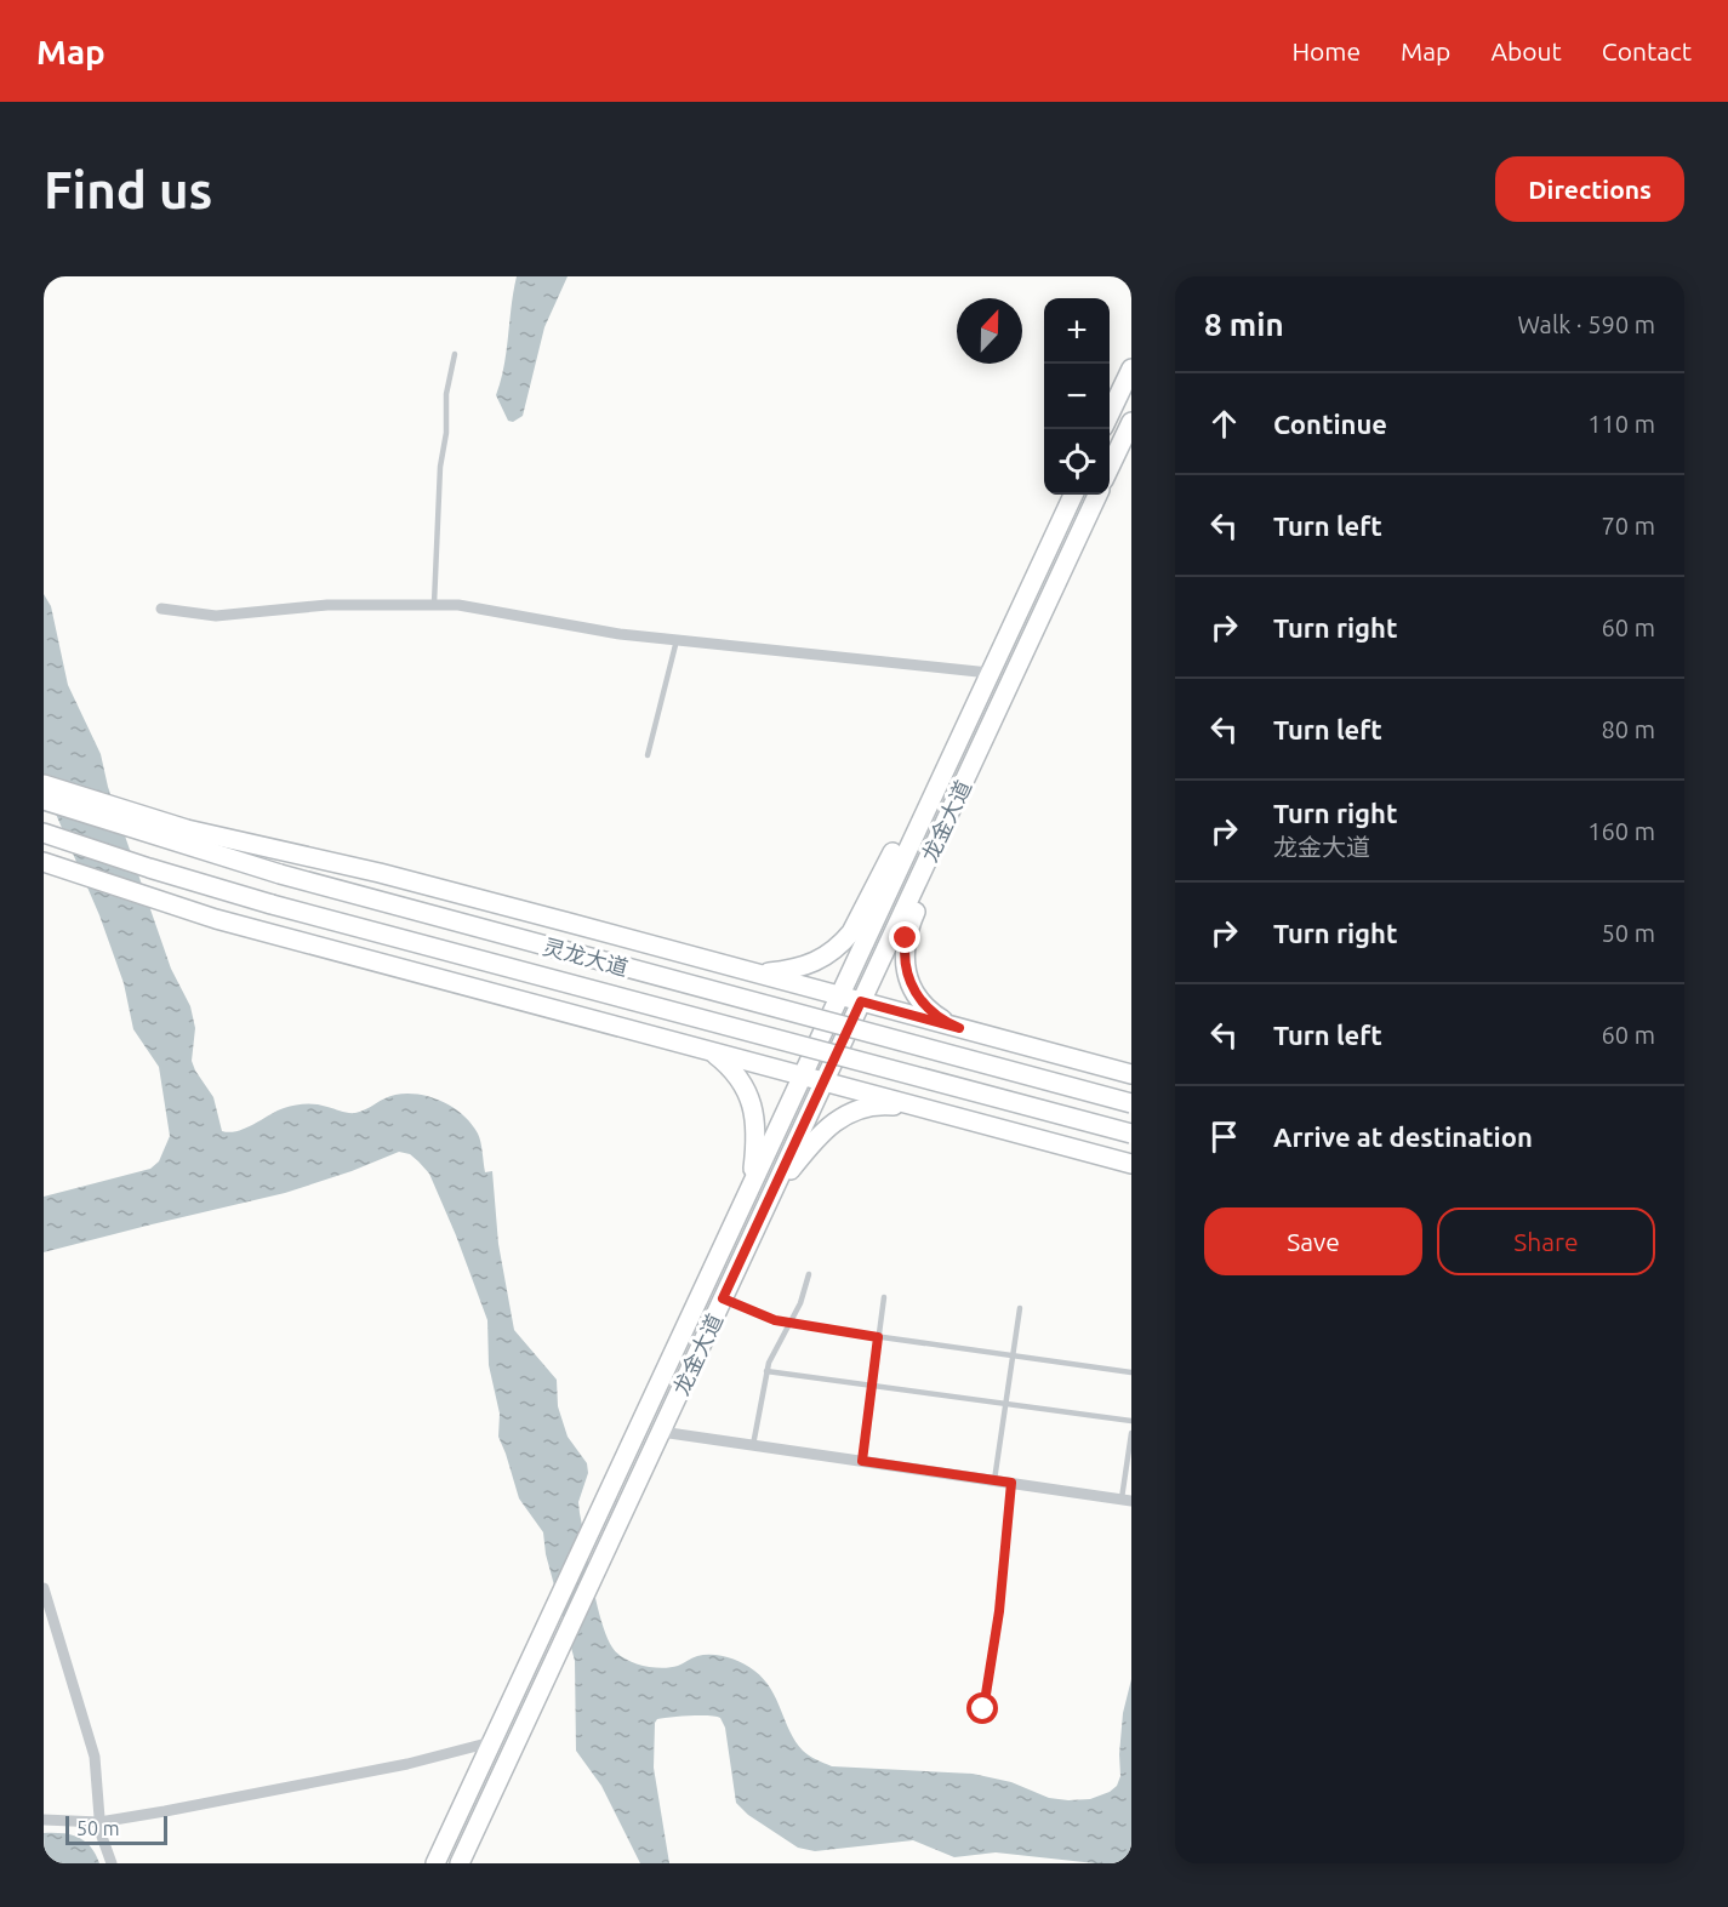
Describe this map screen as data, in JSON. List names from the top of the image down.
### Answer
{
  "streets": {
    "main road": ["龙金大道", "灵龙大道"]
  },
  "scale_bar": "50 m",
  "north": "top",
  "page": {
    "header": "Map",
    "nav": [
      "Home",
      "Map",
      "About",
      "Contact"
    ],
    "buttons": [
      "Directions",
      ["Save", "Share"]
    ],
    "title": "Find us",
    "heading": ["8 min", "Walk · 590 m"],
    "map_buttons": ["+", "−"],
    "list": [
      ["Continue", "110 m"],
      ["Turn left", "70 m"],
      ["Turn right", "60 m"],
      ["Turn left", "80 m"],
      ["Turn right", "龙金大道", "160 m"],
      ["Turn right", "50 m"],
      ["Turn left", "60 m"],
      "Arrive at destination"
    ],
    "scale": "50 m"
  }
}
